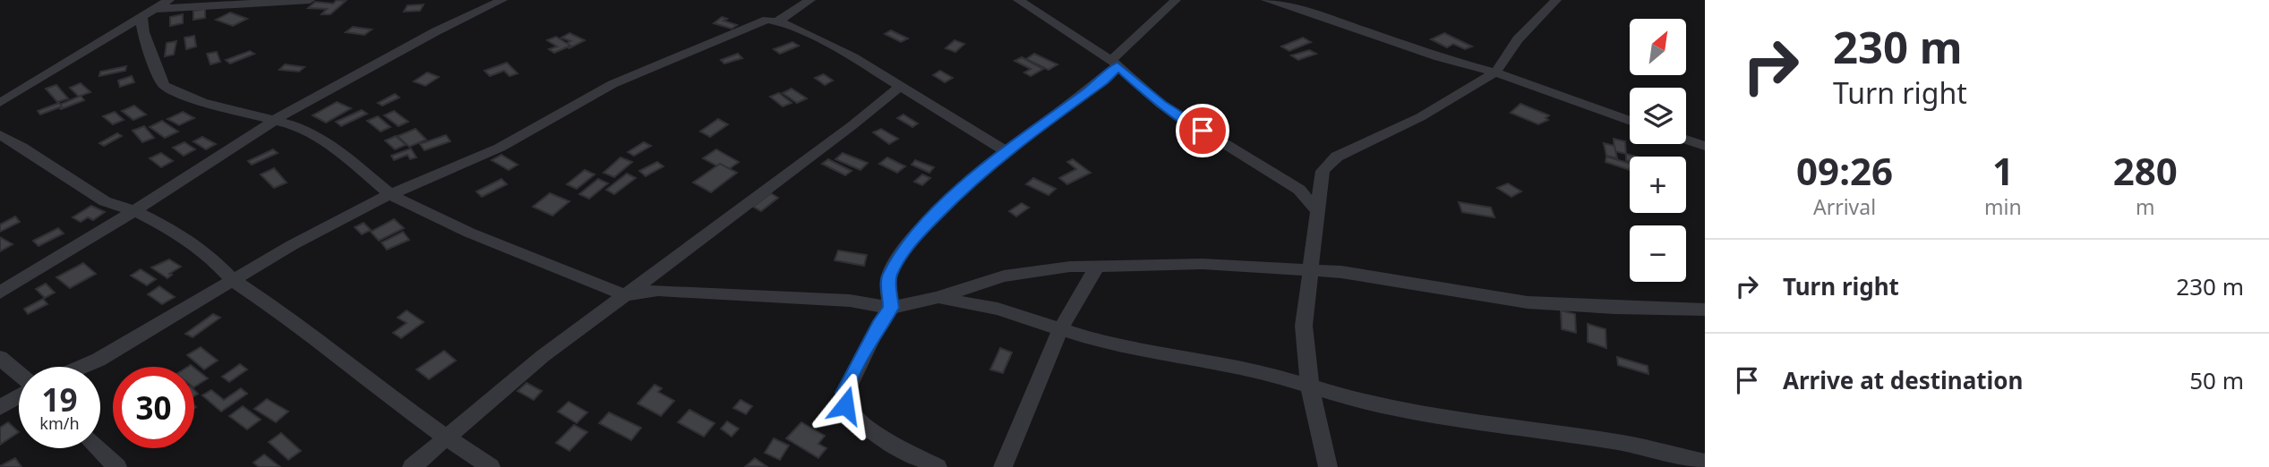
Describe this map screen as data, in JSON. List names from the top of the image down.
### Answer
{
  "north": "top right",
  "page": {
    "turn": ["230 m", "Turn right"],
    "map_buttons": ["+", "−"],
    "eta": [
      "09:26",
      "Arrival",
      "1",
      "min",
      "280",
      "m"
    ],
    "list": [
      {
        "name": "Turn right",
        "value": "230 m"
      },
      {
        "name": "Arrive at destination",
        "value": "50 m"
      }
    ],
    "speed": "19 km/h",
    "limit": "30"
  }
}
